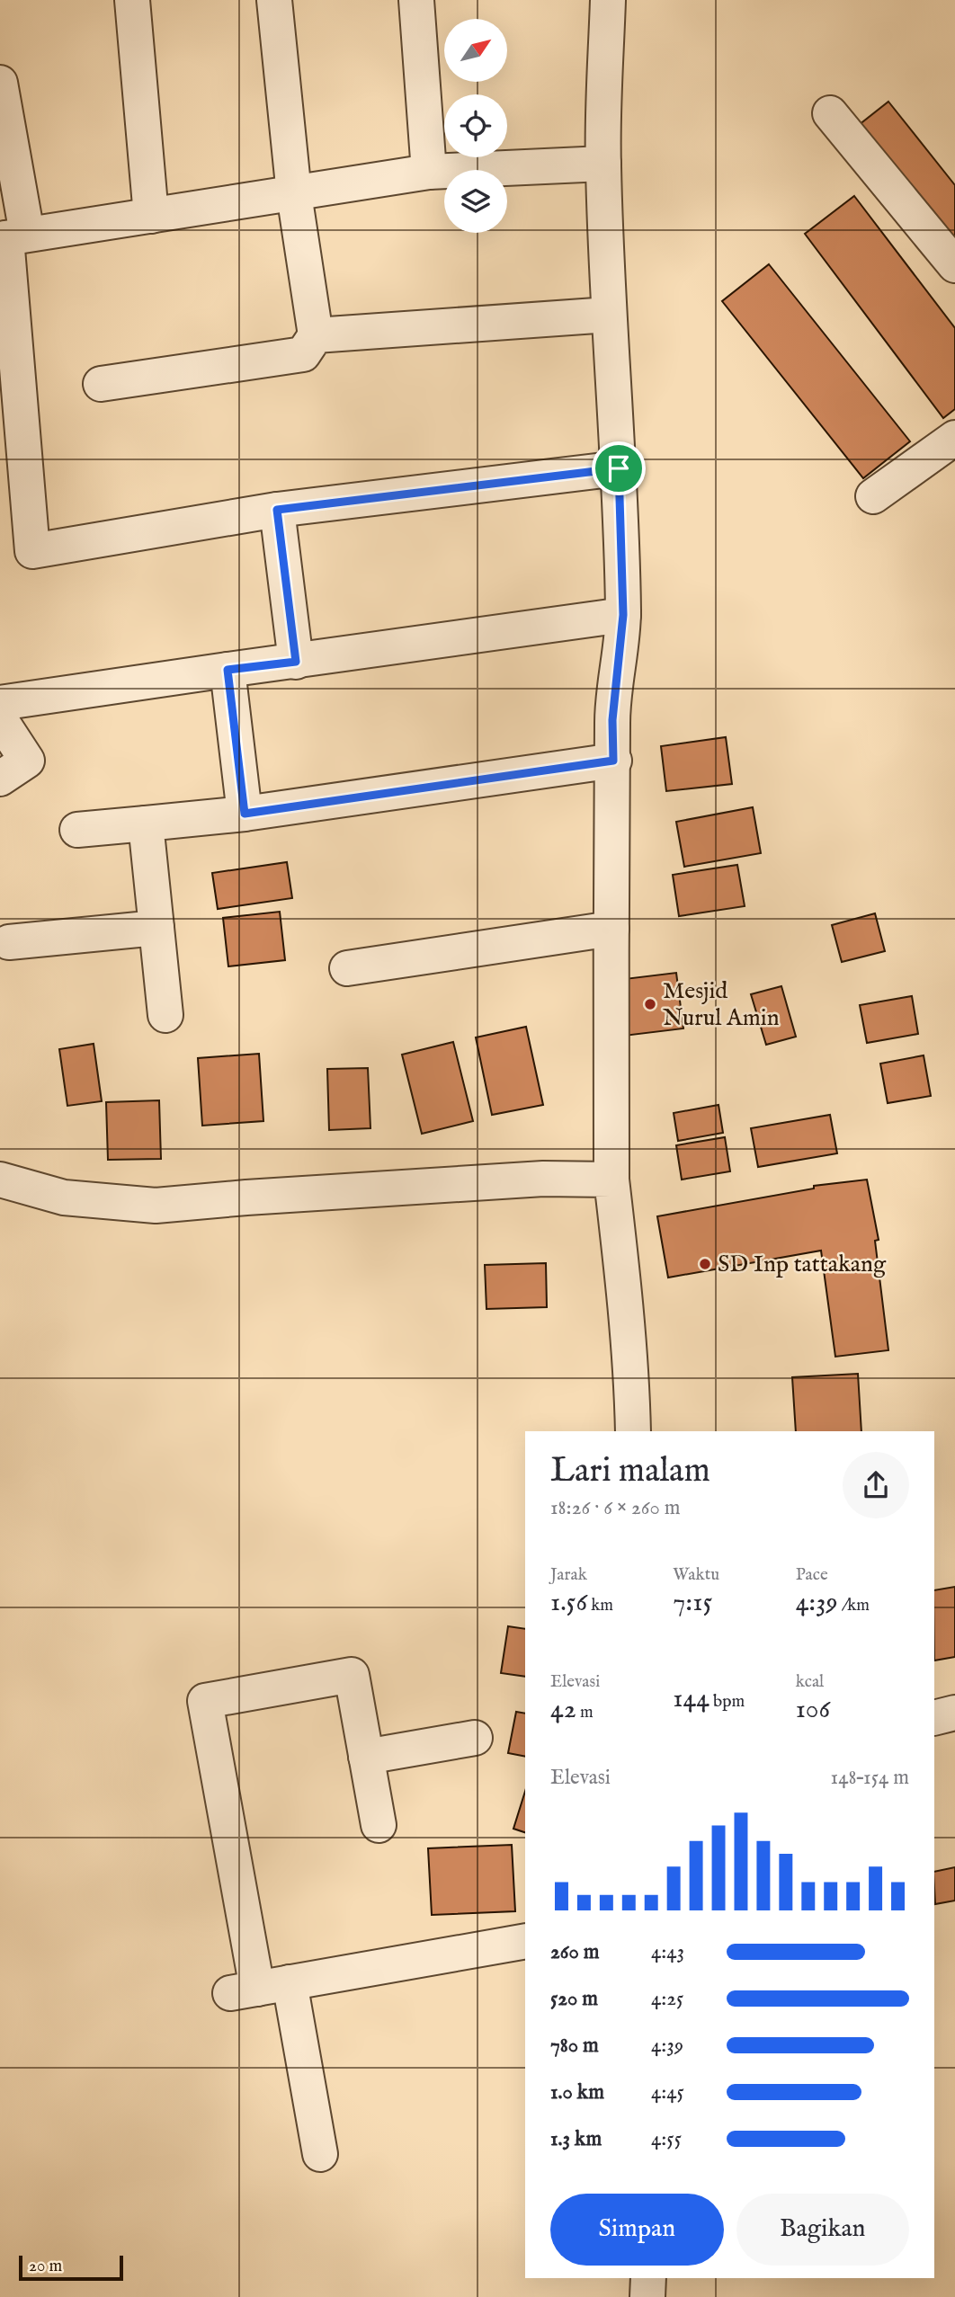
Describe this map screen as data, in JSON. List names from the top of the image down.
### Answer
{
  "places": ["Mesjid Nurul Amin", "SD Inp tattakang"],
  "scale_bar": "20 m",
  "north": "top right",
  "page": {
    "heading": ["Lari malam", "18:26 · 6 × 260 m"],
    "stats": [
      ["Jarak", "1.56 km"],
      ["Waktu", "7:15"],
      ["Pace", "4:39 /km"],
      ["Elevasi", "42 m"],
      ["144 bpm"],
      ["kcal", "106"]
    ],
    "chart": ["Elevasi", "148–154 m"],
    "list": [
      {
        "name": "260 m",
        "note": "4:43"
      },
      {
        "name": "520 m",
        "note": "4:25"
      },
      {
        "name": "780 m",
        "note": "4:39"
      },
      {
        "name": "1.0 km",
        "note": "4:45"
      },
      {
        "name": "1.3 km",
        "note": "4:55"
      }
    ],
    "buttons": ["Simpan", "Bagikan"],
    "scale": "20 m"
  }
}
